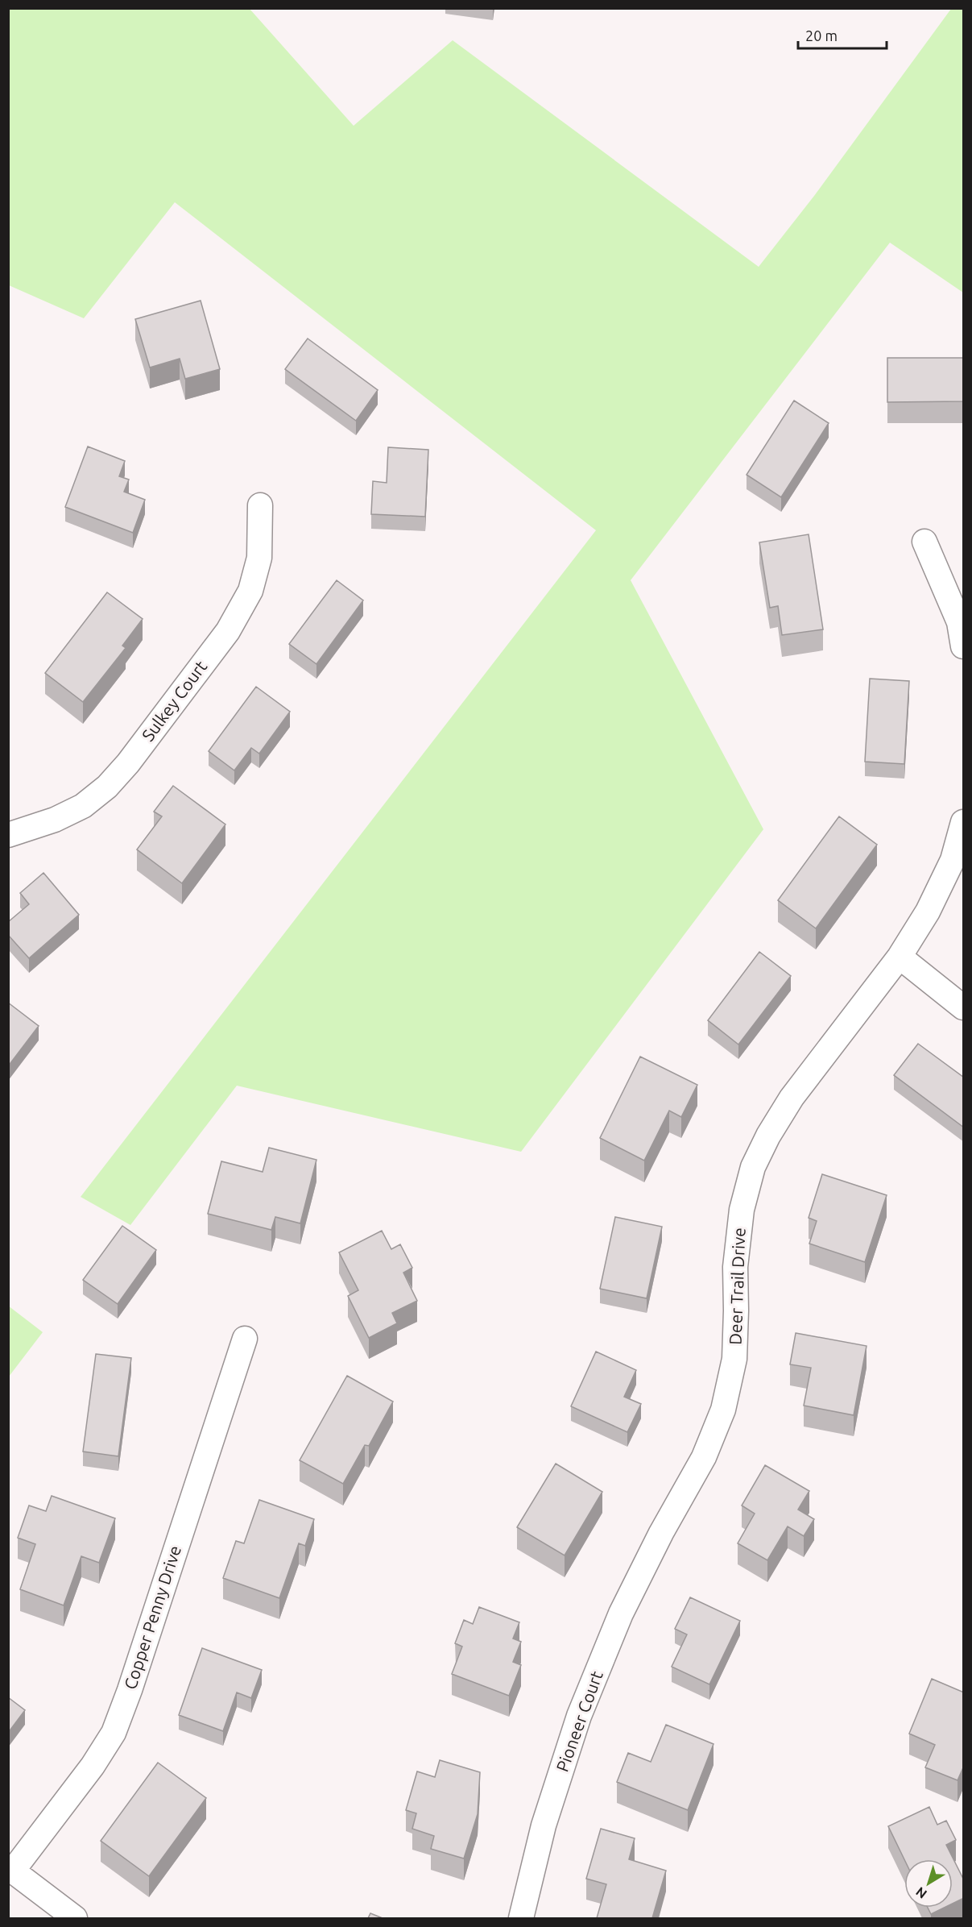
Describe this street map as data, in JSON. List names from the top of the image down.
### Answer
{
  "streets": {
    "street": [
      "Sulkey Court",
      "Deer Trail Drive",
      "Copper Penny Drive",
      "Pioneer Court"
    ]
  },
  "crossings": [
    ["Deer Trail Drive", "Pioneer Court"]
  ],
  "scale_bar": "20 m",
  "north": "bottom left"
}
